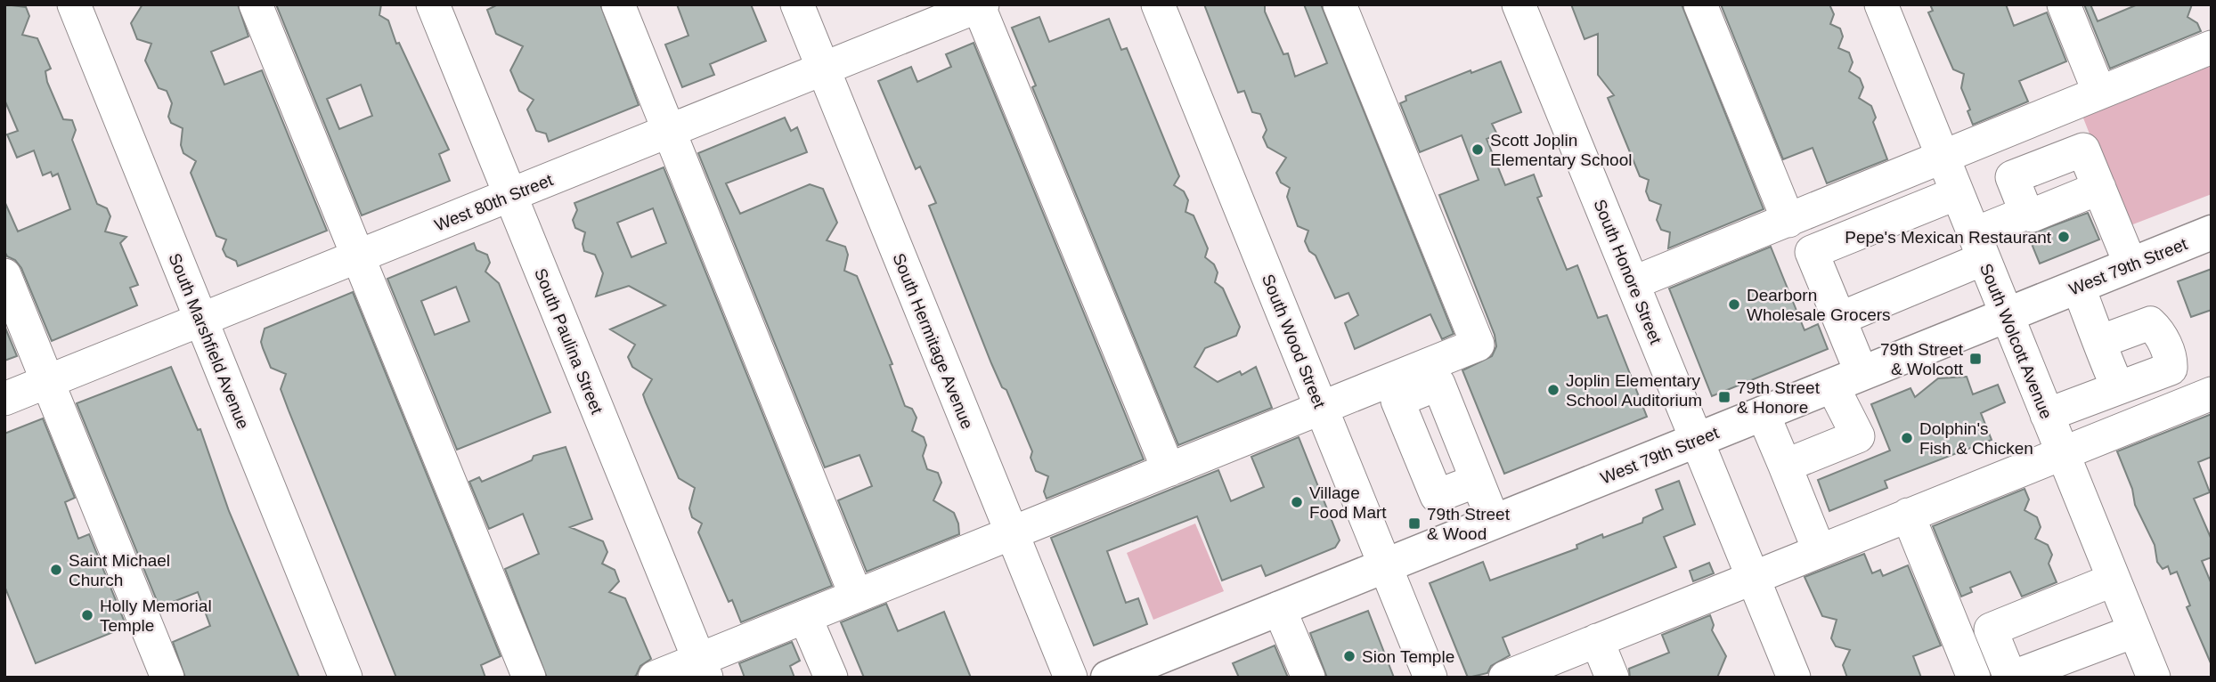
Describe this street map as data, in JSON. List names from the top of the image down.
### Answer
{
  "streets": {
    "main road": ["West 79th Street"],
    "street": [
      "West 80th Street",
      "South Honore Street",
      "South Marshfield Avenue",
      "South Paulina Street",
      "South Hermitage Avenue",
      "South Wood Street",
      "South Wolcott Avenue"
    ]
  },
  "crossings": [
    ["West 80th Street", "South Marshfield Avenue"],
    ["West 80th Street", "South Paulina Street"],
    ["West 80th Street", "South Hermitage Avenue"],
    ["West 79th Street", "South Honore Street"],
    ["West 79th Street", "South Wood Street"],
    ["West 79th Street", "South Wolcott Avenue"]
  ],
  "places": {
    "other": [
      "Scott Joplin Elementary School",
      "Pepe's Mexican Restaurant",
      "Dearborn Wholesale Grocers",
      "Joplin Elementary School Auditorium",
      "Dolphin's Fish & Chicken",
      "Village Food Mart",
      "Saint Michael Church",
      "Holly Memorial Temple",
      "Sion Temple"
    ],
    "transit": ["79th Street & Wolcott", "79th Street & Honore", "79th Street & Wood"]
  }
}
